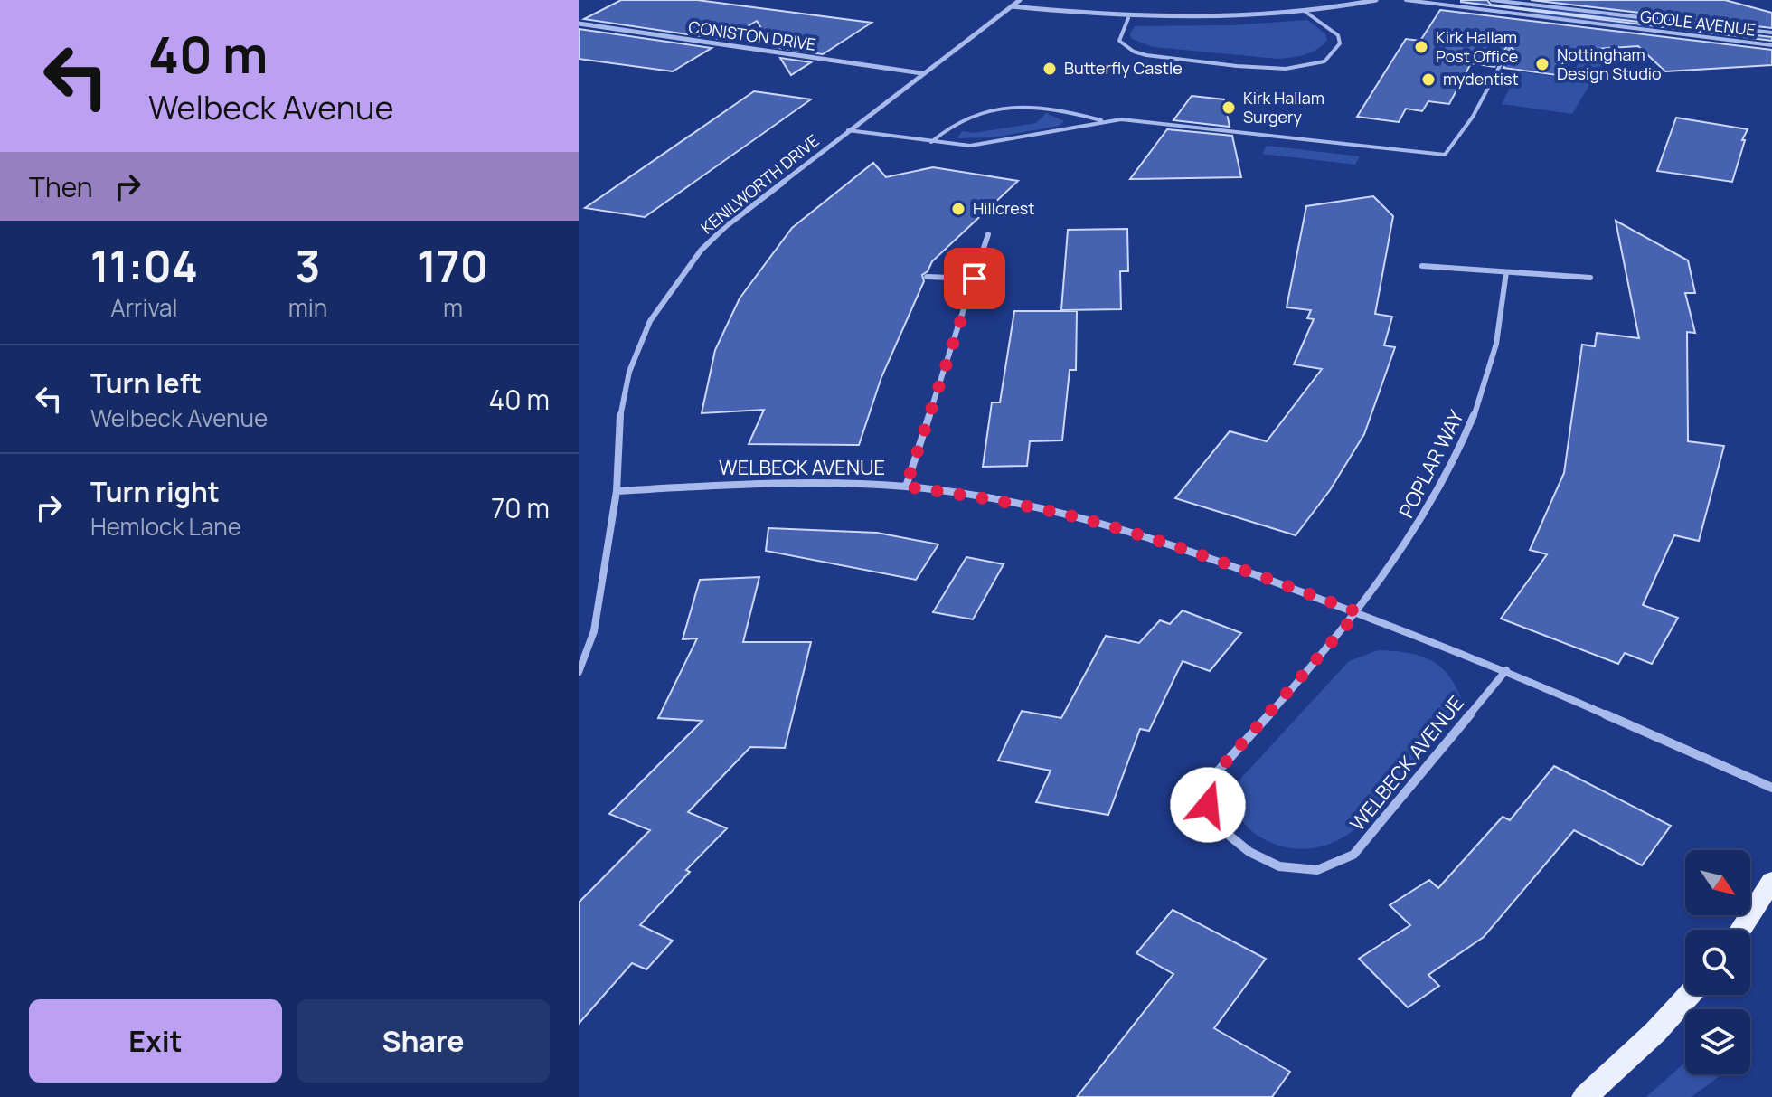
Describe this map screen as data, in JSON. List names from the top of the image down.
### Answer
{
  "streets": {
    "street": [
      "CONISTON DRIVE",
      "KENILWORTH DRIVE",
      "POPLAR WAY",
      "WELBECK AVENUE"
    ],
    "lane": ["GOOLE AVENUE"]
  },
  "crossings": [
    ["CONISTON DRIVE", "KENILWORTH DRIVE"],
    ["KENILWORTH DRIVE", "WELBECK AVENUE"],
    ["POPLAR WAY", "WELBECK AVENUE"]
  ],
  "places": [
    "Kirk Hallam Post Office",
    "Nottingham Design Studio",
    "Butterfly Castle",
    "mydentist",
    "Kirk Hallam Surgery",
    "Hillcrest"
  ],
  "north": "bottom right",
  "page": {
    "turn": ["40 m", "Welbeck Avenue"],
    "then": "Then",
    "eta": [
      "11:04",
      "Arrival",
      "3",
      "min",
      "170",
      "m"
    ],
    "list": [
      {
        "name": "Turn left",
        "note": "Welbeck Avenue",
        "value": "40 m"
      },
      {
        "name": "Turn right",
        "note": "Hemlock Lane",
        "value": "70 m"
      }
    ],
    "buttons": ["Exit", "Share"]
  }
}
